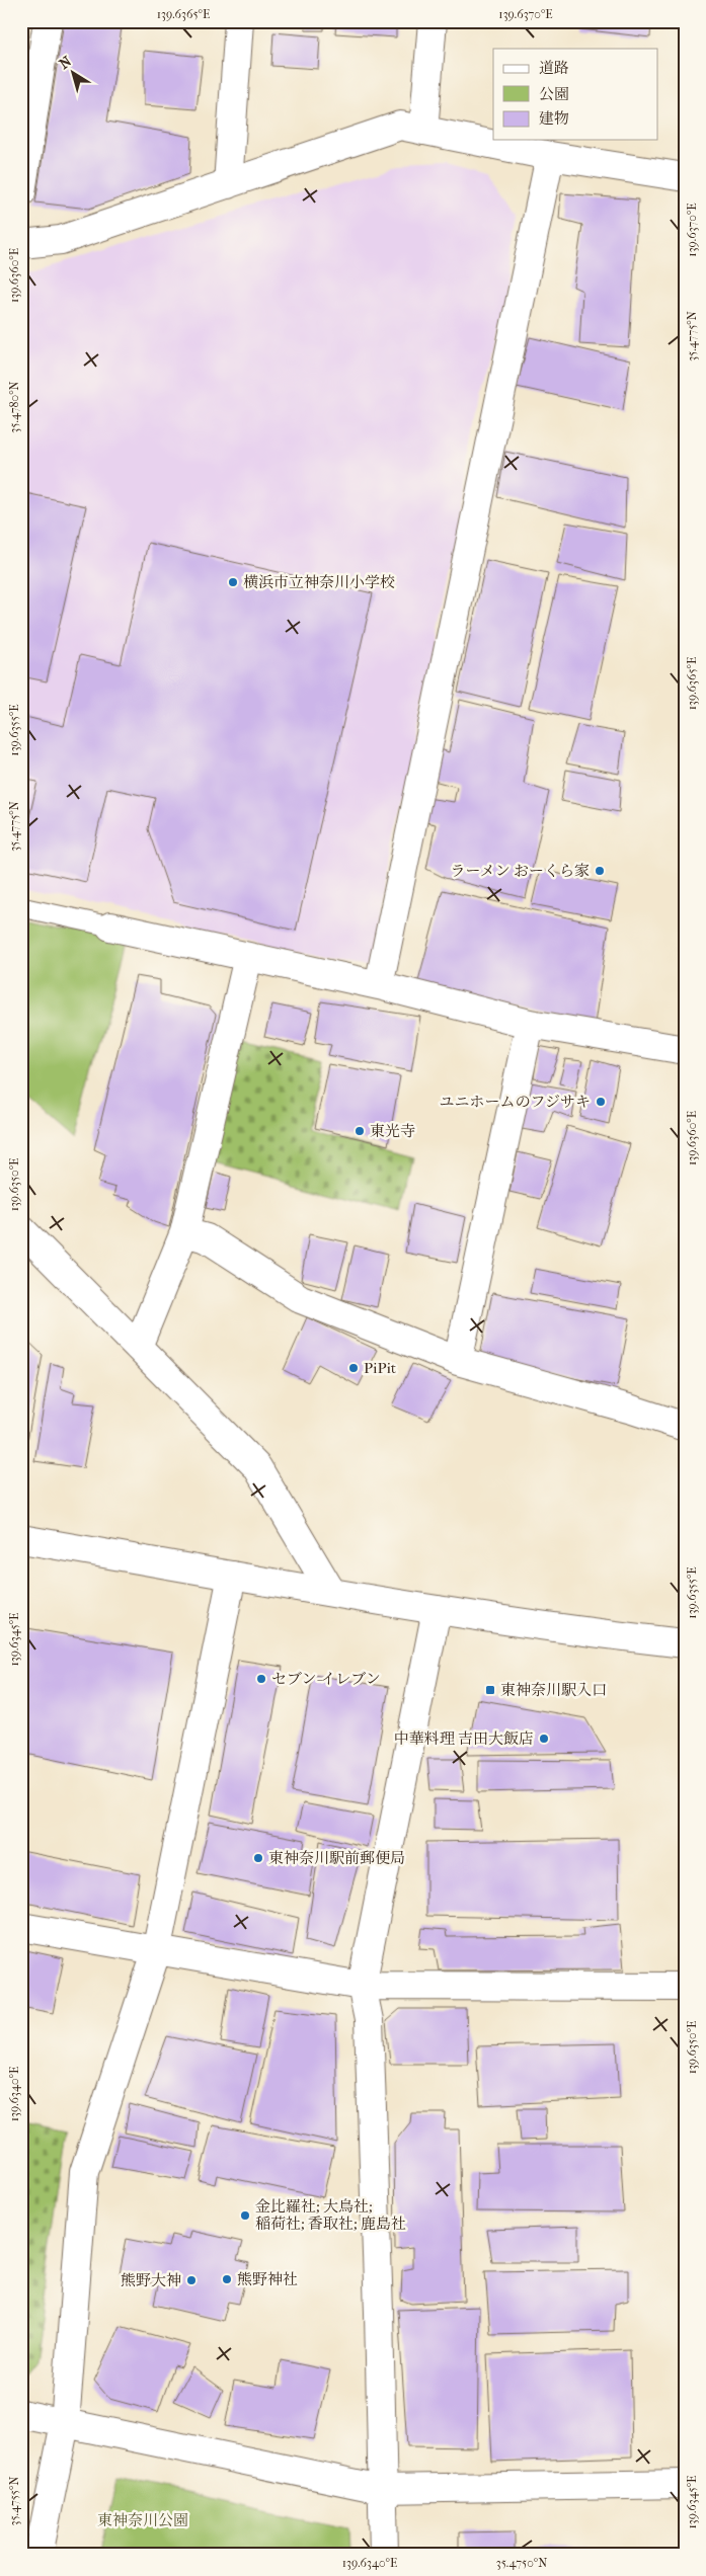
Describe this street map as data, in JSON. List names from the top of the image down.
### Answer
{
  "parks": ["東神奈川公園"],
  "places": {
    "other": [
      "横浜市立神奈川小学校",
      "ラーメン おーくら家",
      "ユニホームのフジサキ",
      "東光寺",
      "PiPit",
      "セブン-イレブン",
      "中華料理 吉田大飯店",
      "東神奈川駅前郵便局",
      "金比羅社; 大鳥社; 稲荷社; 香取社; 鹿島社",
      "熊野神社",
      "熊野大神"
    ],
    "transit": ["東神奈川駅入口"]
  },
  "legend": ["道路", "公園", "建物"],
  "north": "top left",
  "coordinates": [
    "139.6365°E",
    "139.6370°E",
    "139.6360°E",
    "35.4775°N",
    "35.4780°N",
    "139.6355°E",
    "139.6350°E",
    "139.6345°E",
    "139.6340°E",
    "35.4755°N",
    "35.4750°N"
  ]
}
